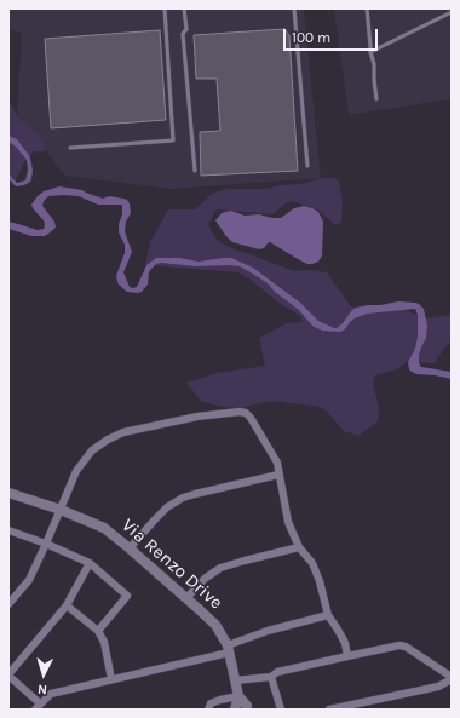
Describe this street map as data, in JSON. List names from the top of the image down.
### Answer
{
  "streets": {
    "street": ["Via Renzo Drive"]
  },
  "scale_bar": "100 m",
  "north": "bottom"
}
